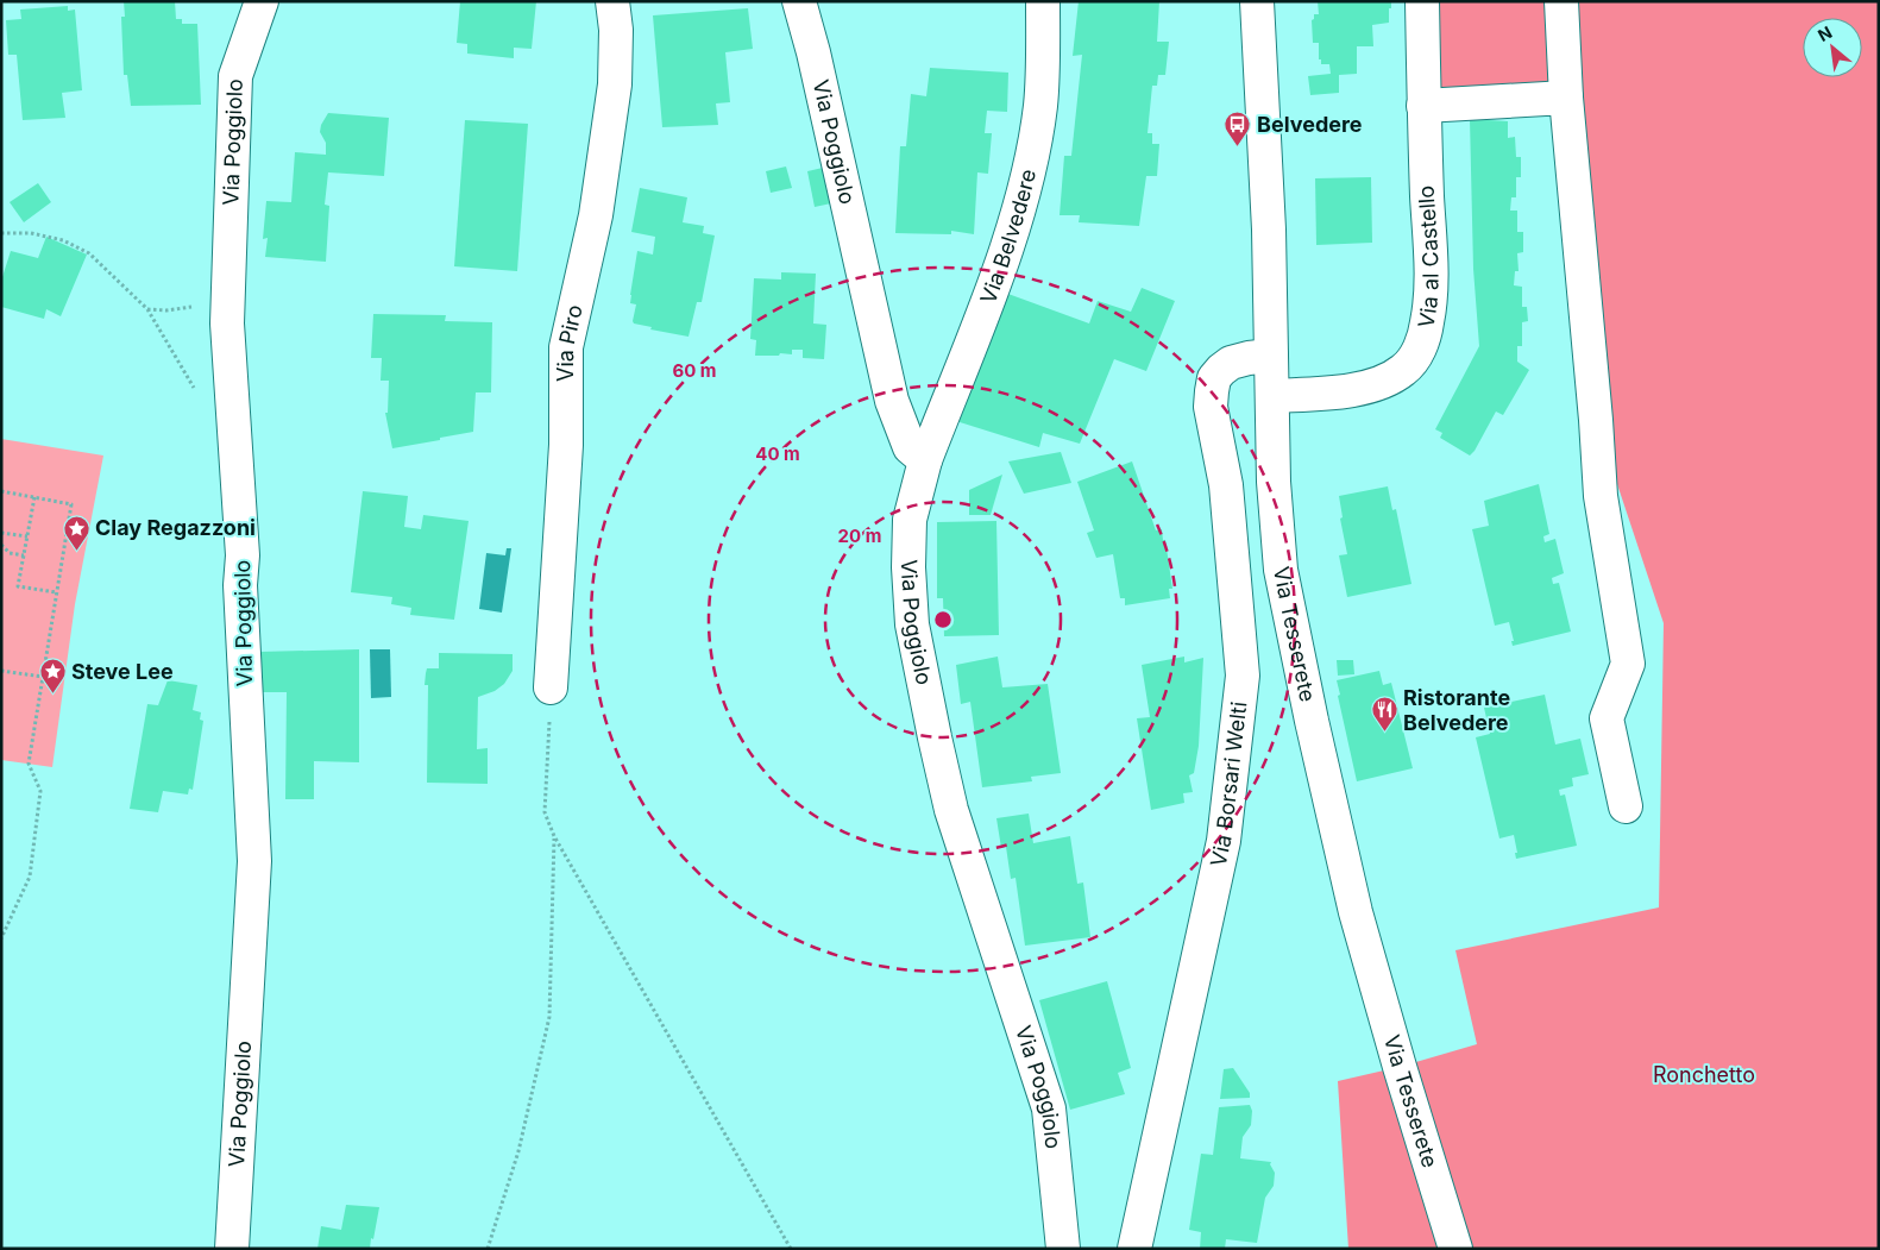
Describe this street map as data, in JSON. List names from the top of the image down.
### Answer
{
  "streets": {
    "street": [
      "Via Poggiolo",
      "Via Belvedere",
      "Via al Castello",
      "Via Piro",
      "Via Tesserete",
      "Via Borsari Welti"
    ]
  },
  "crossings": [
    ["Via Poggiolo", "Via Belvedere"],
    ["Via al Castello", "Via Tesserete"],
    ["Via Tesserete", "Via Borsari Welti"]
  ],
  "parks": ["Ronchetto"],
  "places": {
    "bus stop": ["Belvedere"],
    "place": ["Clay Regazzoni", "Steve Lee"],
    "restaurant": ["Ristorante Belvedere"]
  },
  "north": "top left",
  "rings": ["60 m", "40 m", "20 m"]
}
